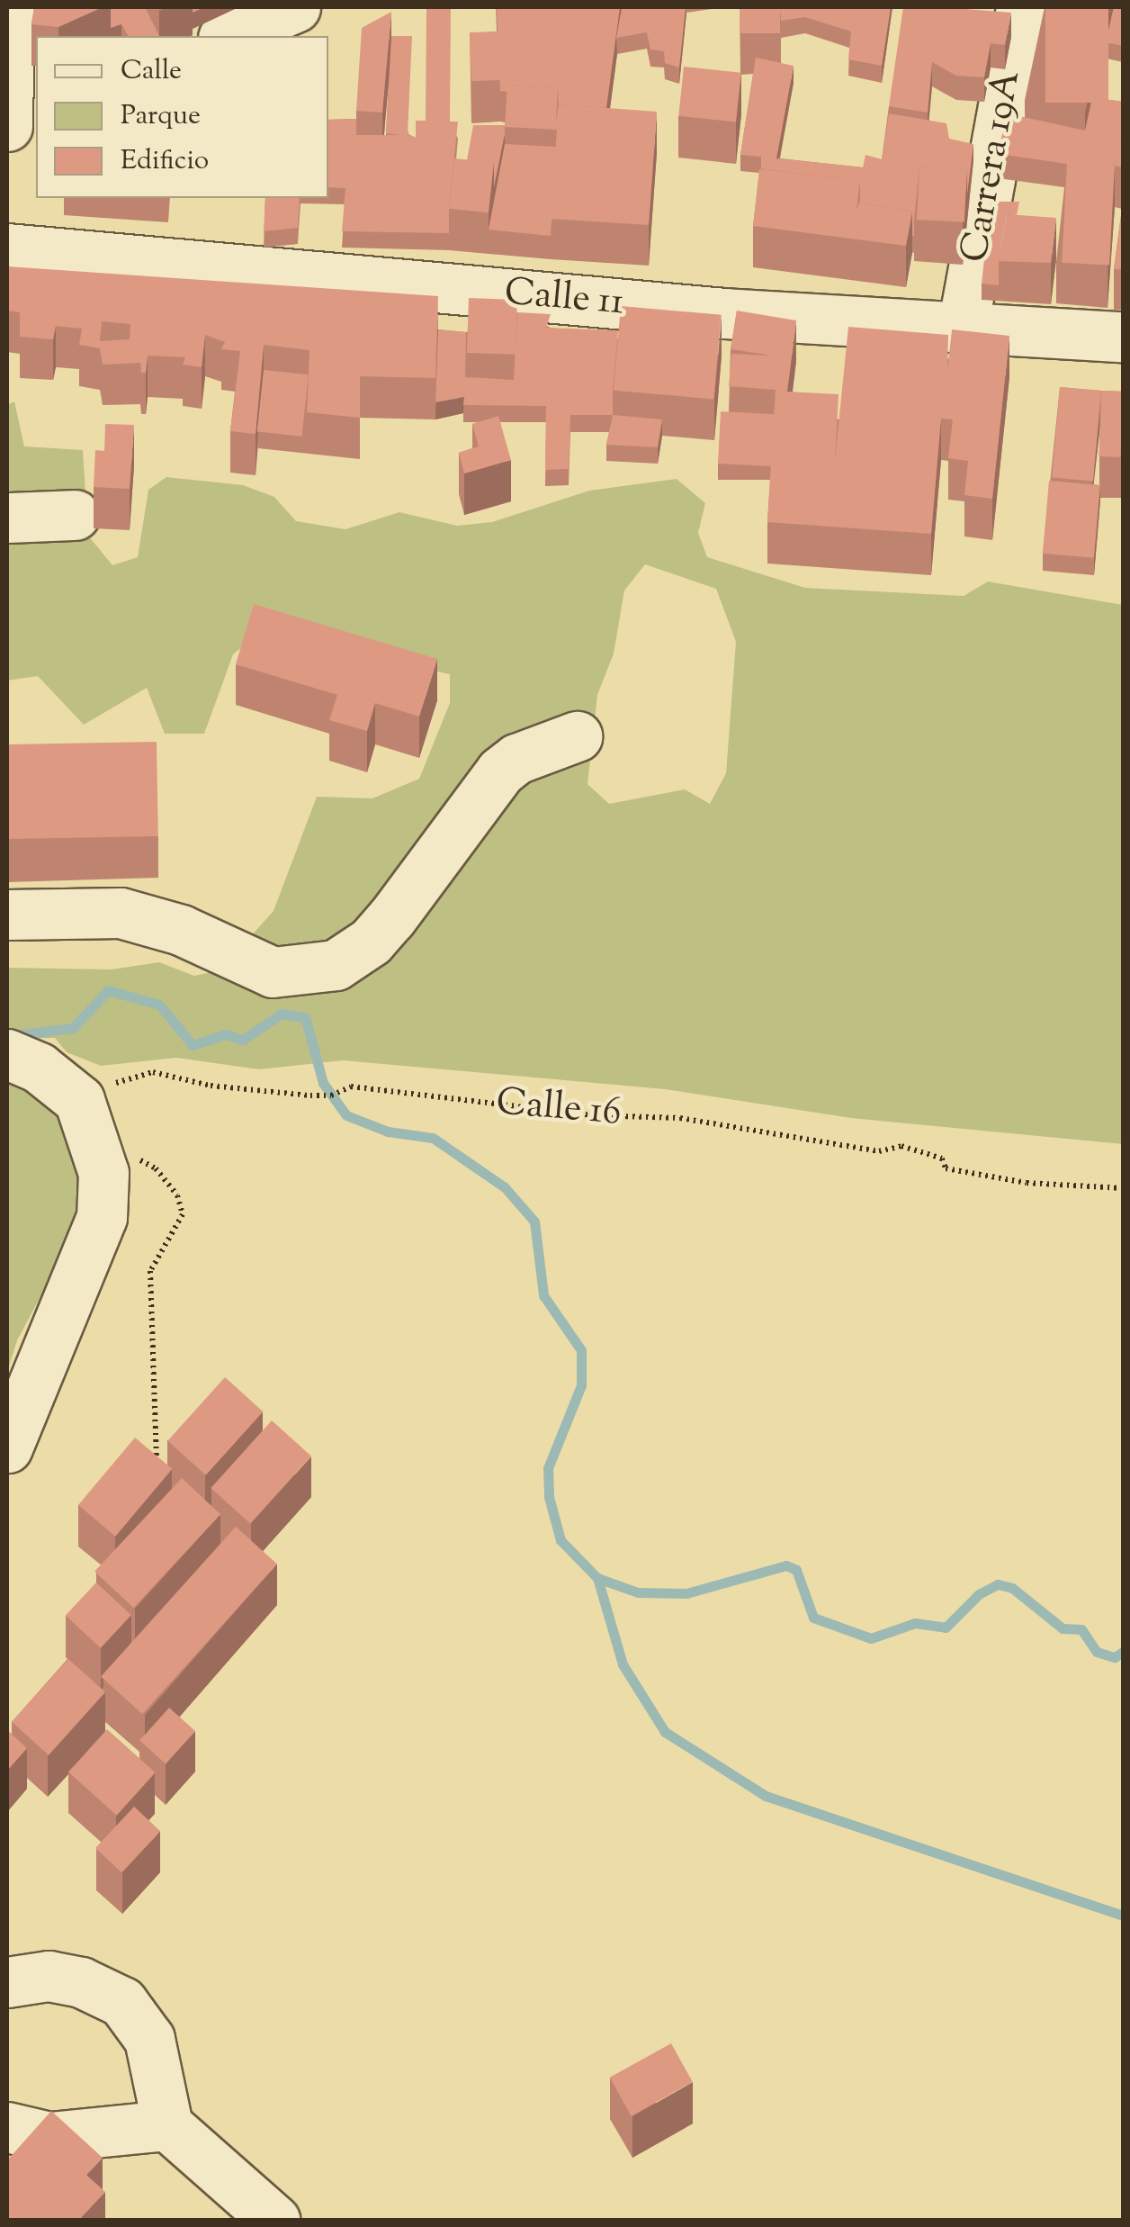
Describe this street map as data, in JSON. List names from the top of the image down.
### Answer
{
  "streets": {
    "street": ["Carrera 19A", "Calle 11"],
    "path": ["Calle 16"]
  },
  "crossings": [
    ["Carrera 19A", "Calle 11"]
  ],
  "legend": ["Calle", "Parque", "Edificio"]
}
